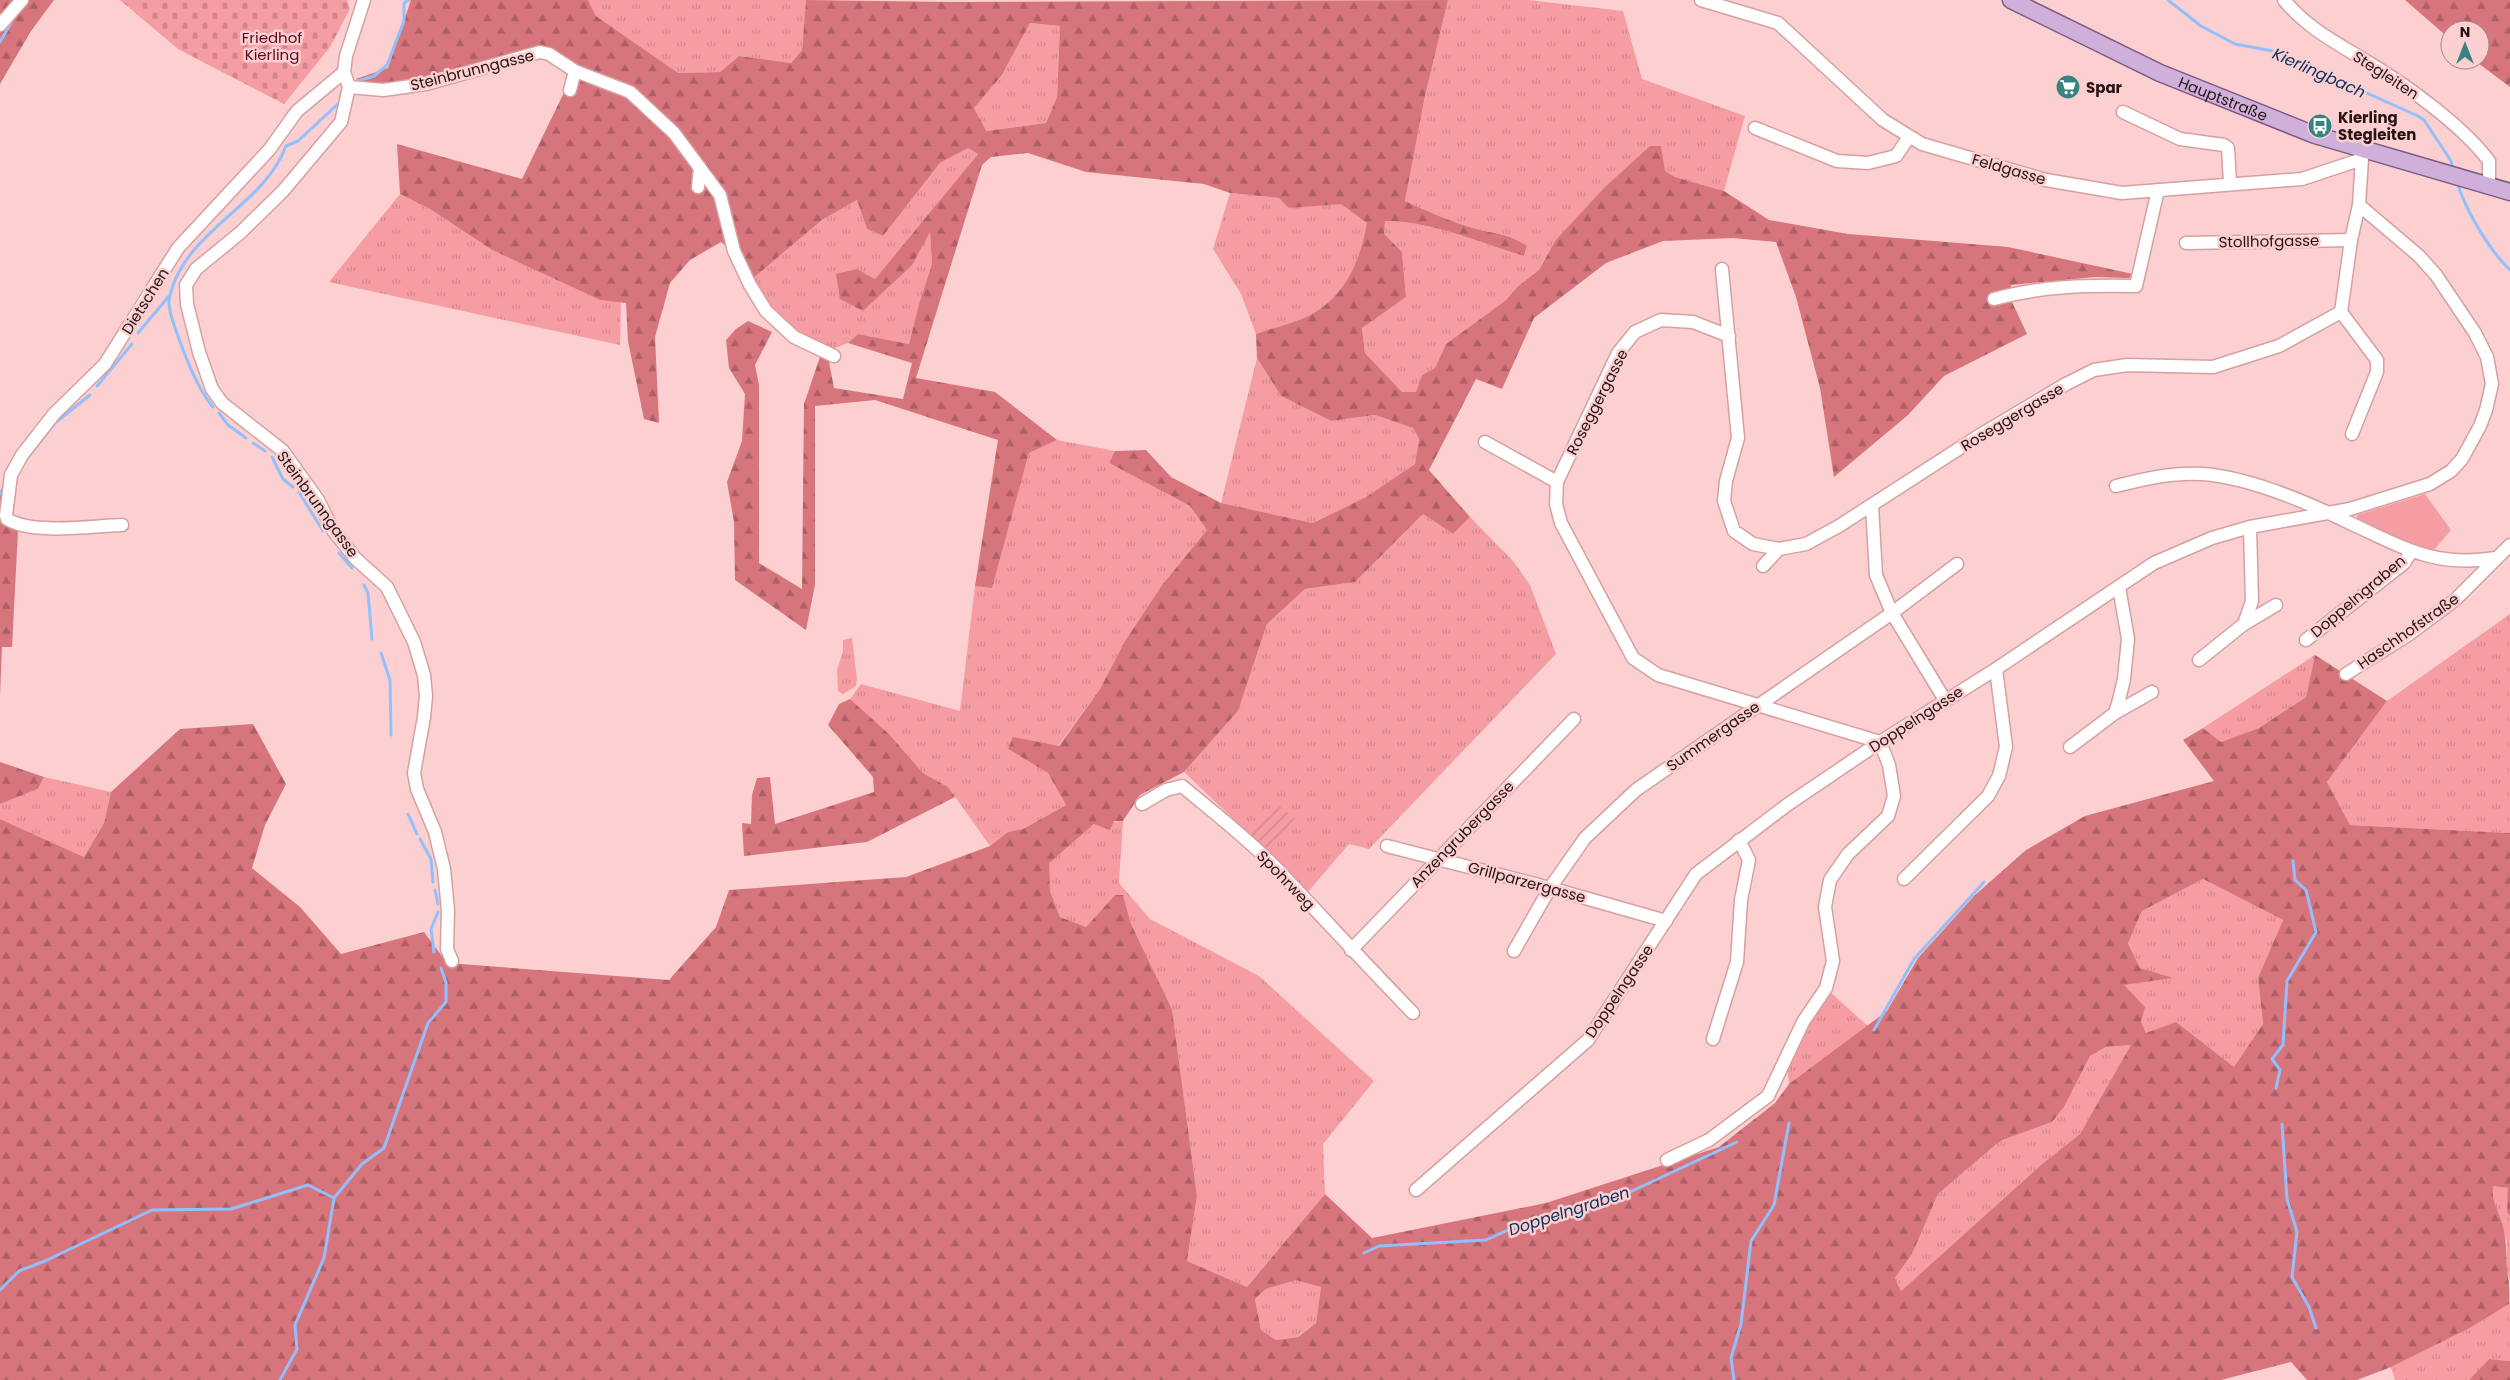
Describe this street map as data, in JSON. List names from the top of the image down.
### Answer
{
  "streets": {
    "main road": ["Hauptstraße"],
    "street": [
      "Steinbrunngasse",
      "Stegleiten",
      "Feldgasse",
      "Stollhofgasse",
      "Dietschen",
      "Roseggergasse",
      "Doppelngraben",
      "Haschhofstraße",
      "Doppelngasse",
      "Summergasse",
      "Anzengrubergasse",
      "Spohrweg",
      "Grillparzergasse"
    ]
  },
  "crossings": [
    ["Stegleiten", "Hauptstraße"],
    ["Hauptstraße", "Feldgasse"],
    ["Roseggergasse", "Summergasse"],
    ["Doppelngraben", "Haschhofstraße"],
    ["Doppelngraben", "Doppelngasse"],
    ["Doppelngasse", "Grillparzergasse"],
    ["Summergasse", "Grillparzergasse"],
    ["Anzengrubergasse", "Spohrweg"],
    ["Anzengrubergasse", "Grillparzergasse"]
  ],
  "water": ["Kierlingbach", "Doppelngraben"],
  "parks": ["Friedhof Kierling"],
  "places": {
    "supermarket": ["Spar"],
    "bus stop": ["Kierling Stegleiten"]
  },
  "north": "top"
}
